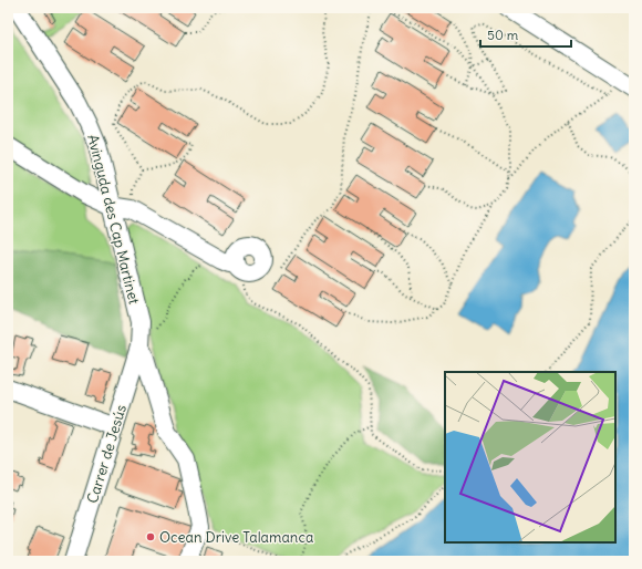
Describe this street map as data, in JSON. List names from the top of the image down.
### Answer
{
  "streets": {
    "street": ["Avinguda des Cap Martinet", "Carrer de Jesús"]
  },
  "crossings": [
    ["Avinguda des Cap Martinet", "Carrer de Jesús"]
  ],
  "places": ["Ocean Drive Talamanca"],
  "scale_bar": "50 m"
}
